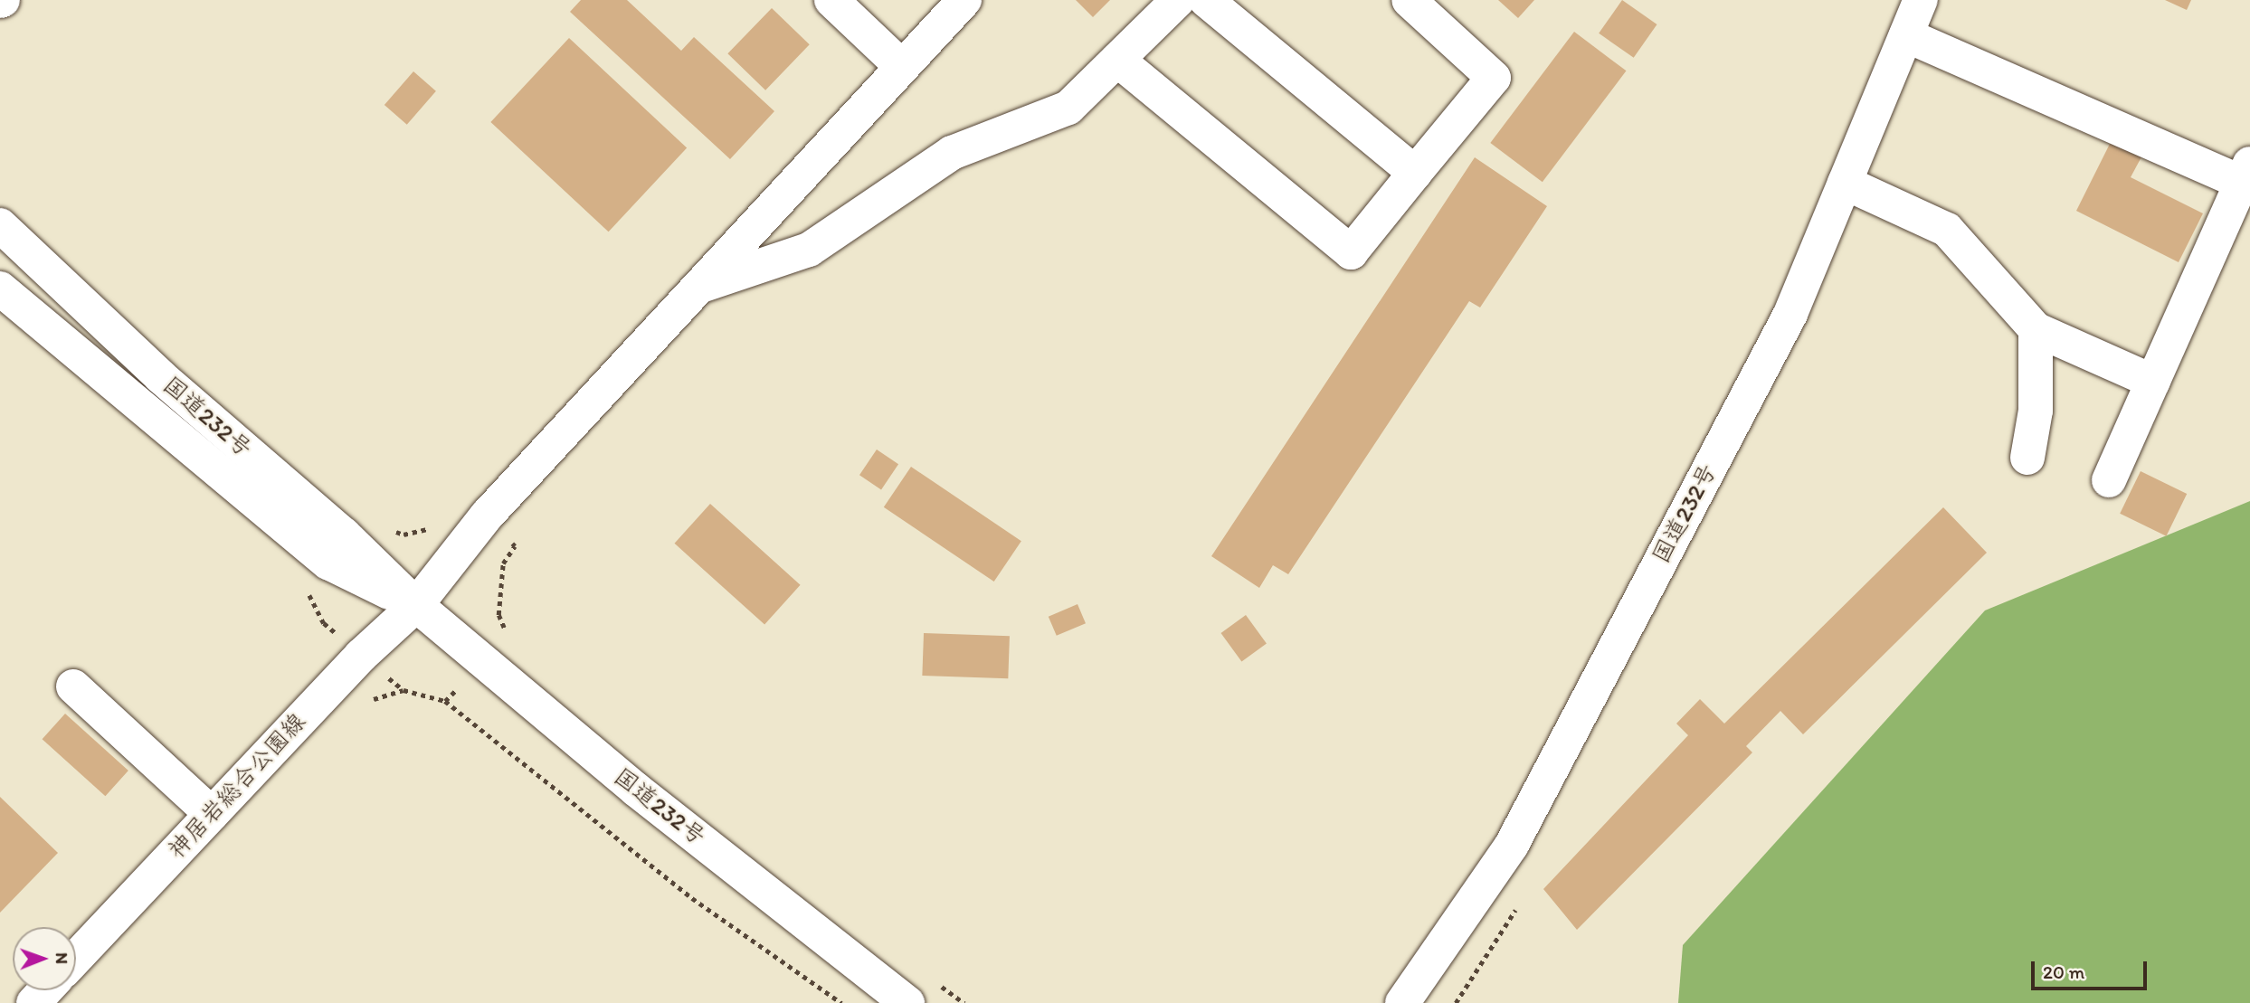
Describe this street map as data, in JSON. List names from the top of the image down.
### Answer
{
  "streets": {
    "main road": ["国道232号", "神居岩総合公園線"]
  },
  "crossings": [
    ["国道232号", "神居岩総合公園線"]
  ],
  "scale_bar": "20 m",
  "north": "right"
}
